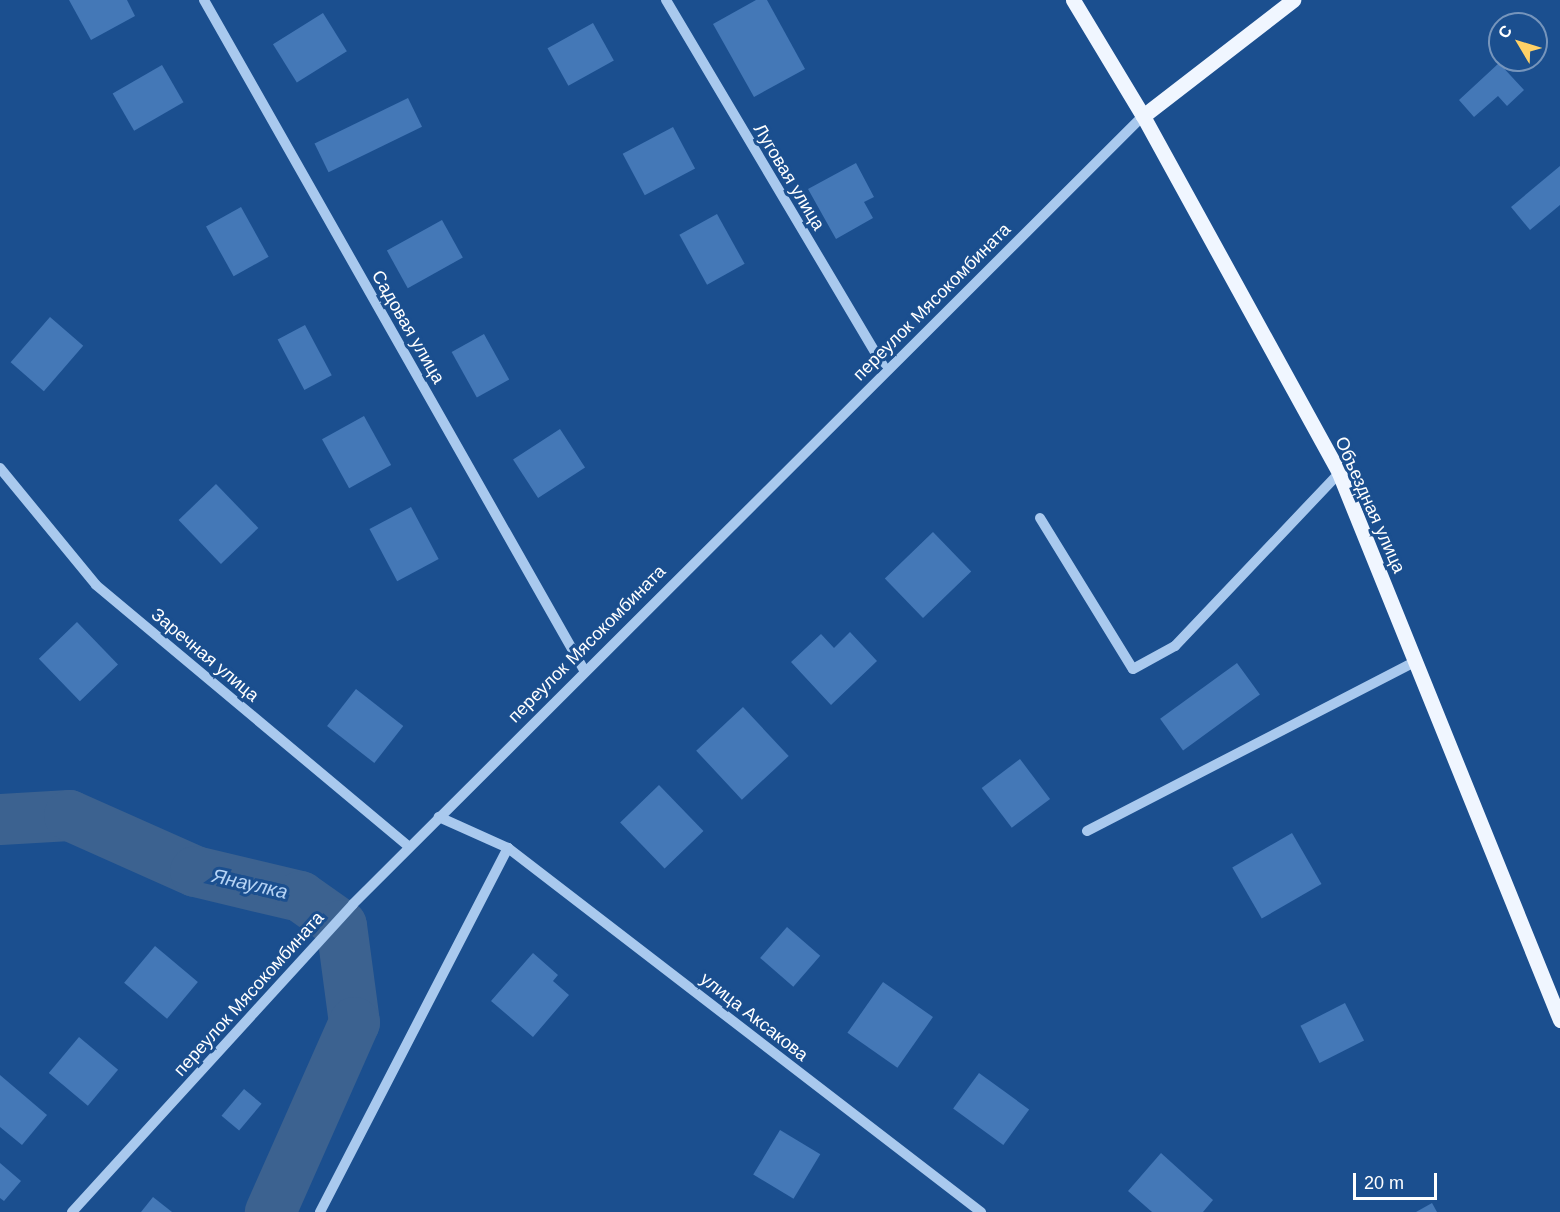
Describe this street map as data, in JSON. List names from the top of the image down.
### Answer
{
  "streets": {
    "main road": ["Объездная улица"],
    "street": [
      "Луговая улица",
      "переулок Мясокомбината",
      "Садовая улица",
      "Заречная улица",
      "улица Аксакова"
    ]
  },
  "crossings": [
    ["Луговая улица", "переулок Мясокомбината"],
    ["переулок Мясокомбината", "Садовая улица"],
    ["переулок Мясокомбината", "Объездная улица"],
    ["переулок Мясокомбината", "Заречная улица"],
    ["переулок Мясокомбината", "улица Аксакова"]
  ],
  "water": ["Янаулка"],
  "scale_bar": "20 m",
  "north": "top left"
}
